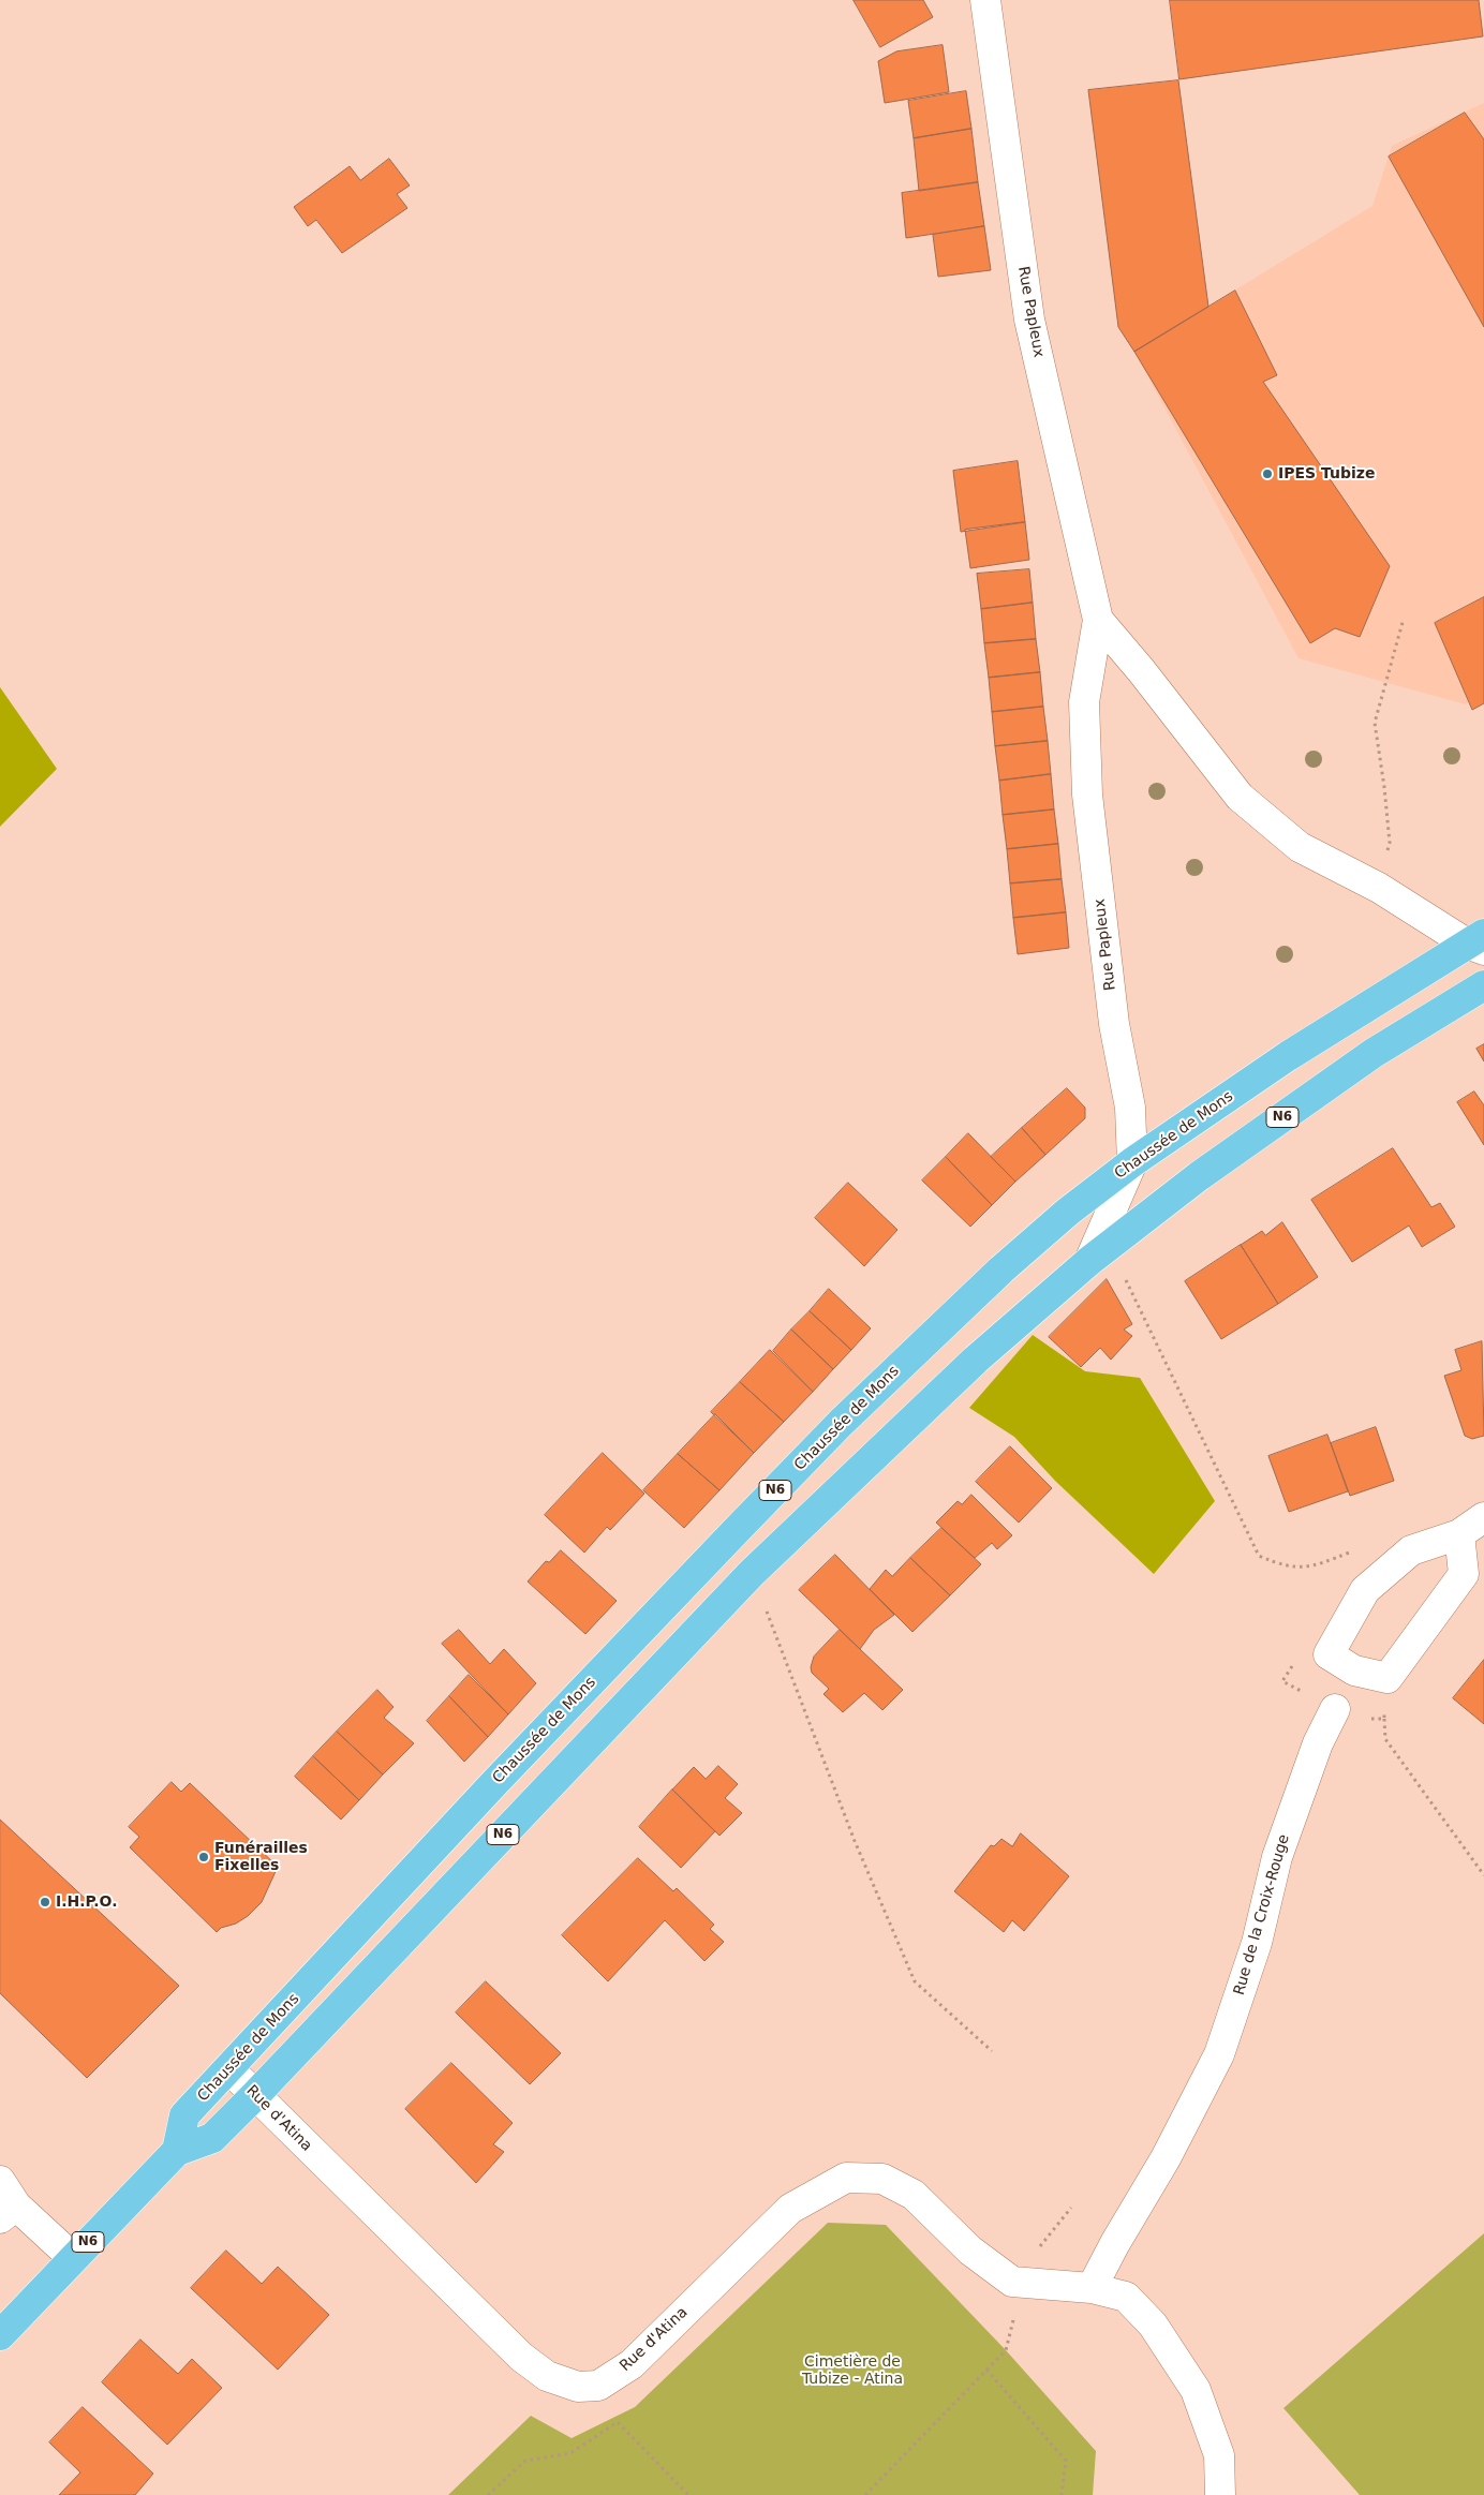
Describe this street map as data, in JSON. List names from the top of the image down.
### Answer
{
  "streets": {
    "main road": ["N6", "Chaussée de Mons"],
    "street": ["Rue Papleux", "Rue de la Croix-Rouge", "Rue d'Atina"]
  },
  "crossings": [
    ["Rue Papleux", "N6"],
    ["Rue Papleux", "Chaussée de Mons"],
    ["N6", "Chaussée de Mons"],
    ["N6", "Rue d'Atina"],
    ["Chaussée de Mons", "Rue d'Atina"],
    ["Rue de la Croix-Rouge", "Rue d'Atina"]
  ],
  "parks": ["Cimetière de Tubize - Atina"],
  "places": ["IPES Tubize", "Funérailles Fixelles", "I.H.P.O."]
}
